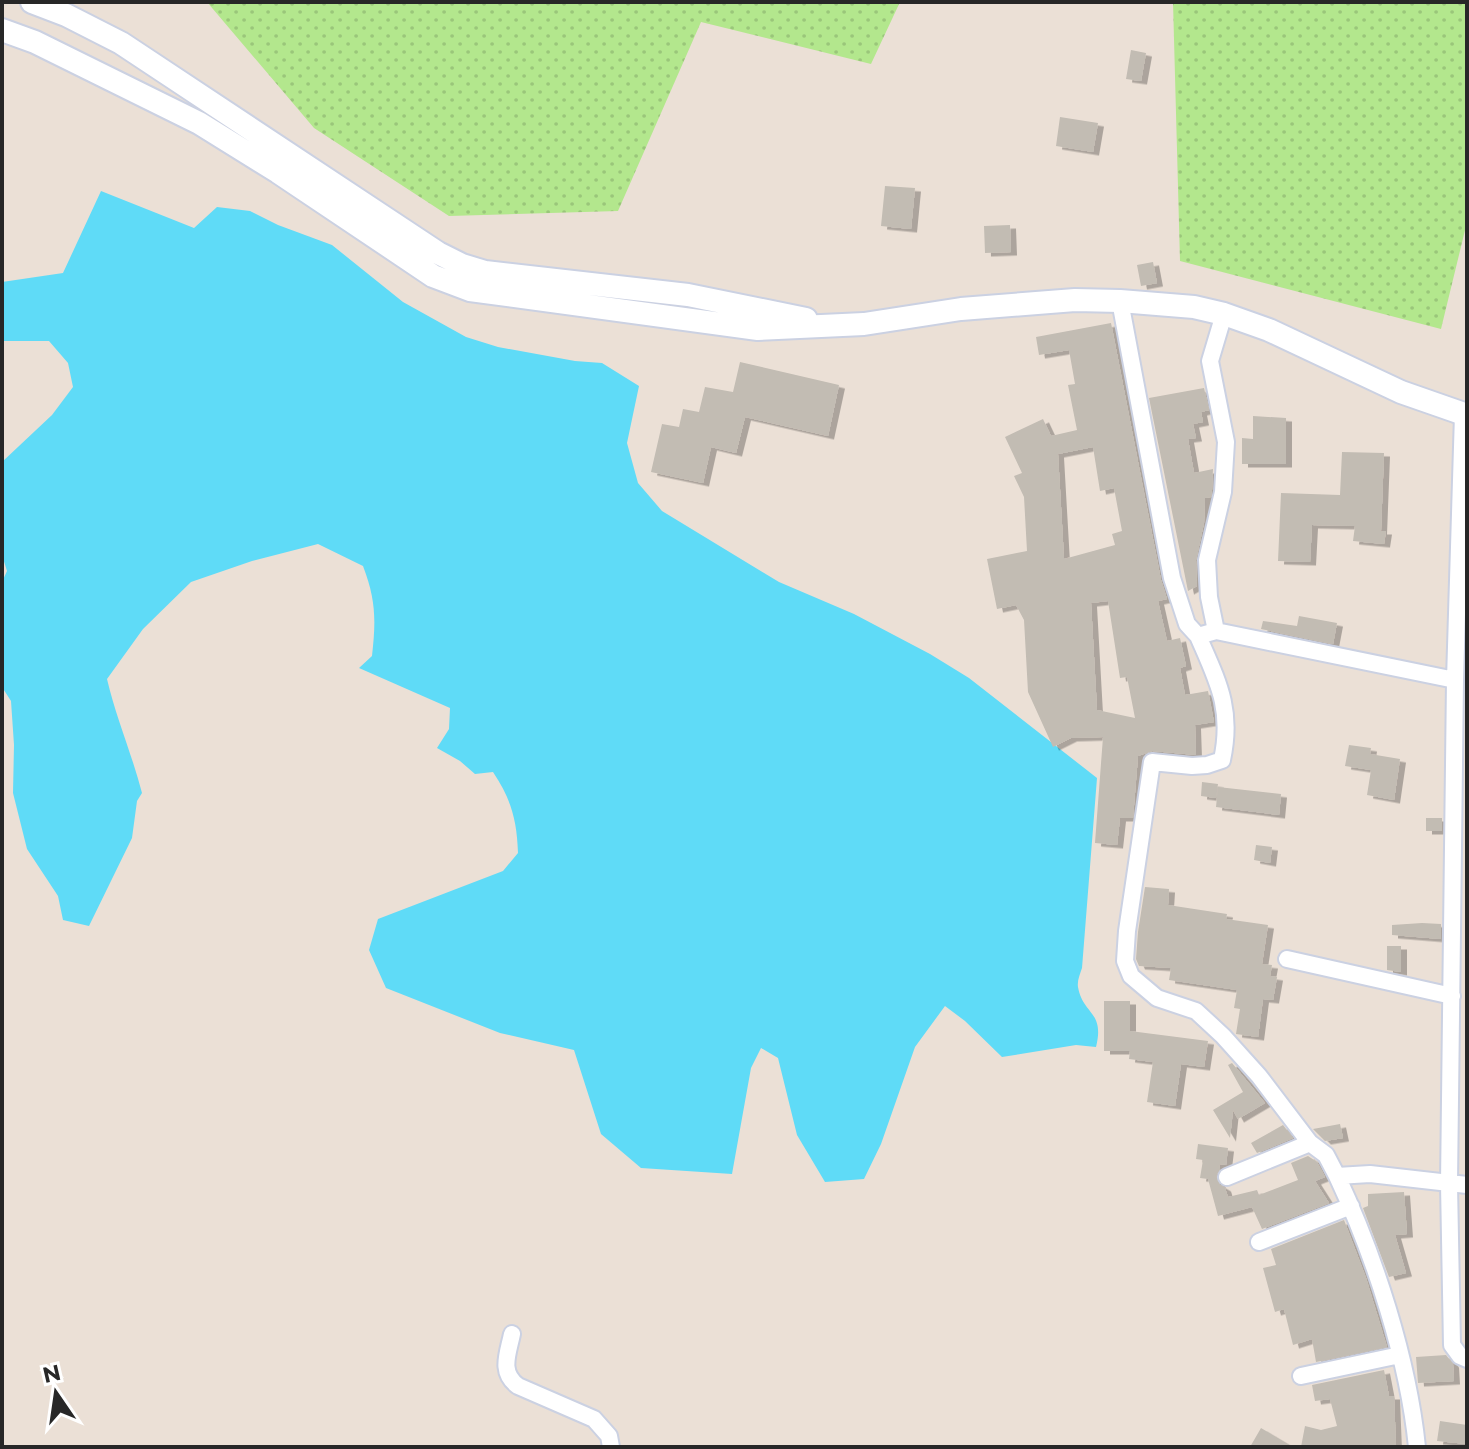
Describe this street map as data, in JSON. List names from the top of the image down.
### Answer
{
  "north": "top"
}
